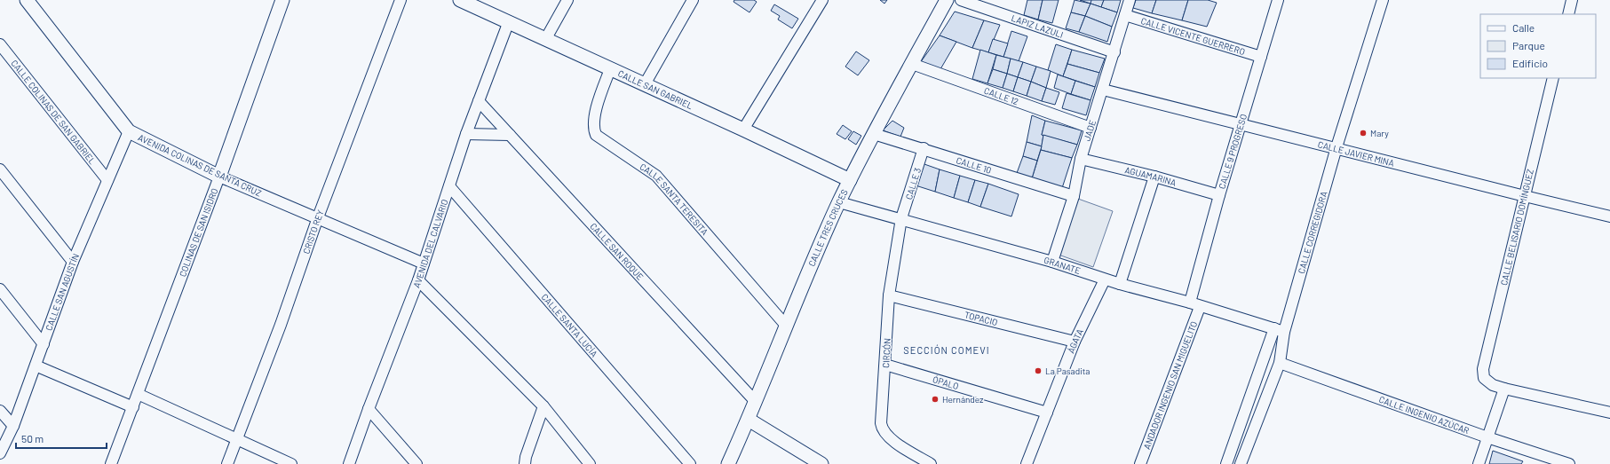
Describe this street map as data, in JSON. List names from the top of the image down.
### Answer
{
  "streets": {
    "street": [
      "LAPIZ LAZULI",
      "CALLE VICENTE GUERRERO",
      "CALLE SAN GABRIEL",
      "CALLE 12",
      "CALLE COLINAS DE SAN GABRIEL",
      "JADE",
      "CALLE 9 PROGRESO",
      "CALLE JAVIER MINA",
      "CALLE 10",
      "AVENIDA COLINAS DE SANTA CRUZ",
      "AGUAMARINA",
      "CALLE 3",
      "CALLE SANTA TERESITA",
      "CALLE BELISARIO DOMÍNGUEZ",
      "CALLE TRES CRUCES",
      "CRISTO REY",
      "COLINAS DE SAN ISIDRO",
      "CALLE CORREGIDORA",
      "AVENIDA DEL CALVARIO",
      "CALLE SAN ROQUE",
      "GRANATE",
      "CALLE SAN AGUSTÍN",
      "TOPACIO",
      "CALLE SANTA LUCÍA",
      "ÁGATA",
      "CIRCÓN",
      "ÓPALO",
      "ANDADOR INGENIO SAN MIGUELITO",
      "CALLE INGENIO AZÚCAR"
    ]
  },
  "crossings": [
    ["LAPIZ LAZULI", "JADE"],
    ["CALLE VICENTE GUERRERO", "JADE"],
    ["CALLE VICENTE GUERRERO", "CALLE 9 PROGRESO"],
    ["CALLE SAN GABRIEL", "CALLE SANTA TERESITA"],
    ["CALLE SAN GABRIEL", "CALLE TRES CRUCES"],
    ["CALLE SAN GABRIEL", "AVENIDA DEL CALVARIO"],
    ["CALLE 12", "JADE"],
    ["CALLE 12", "CALLE TRES CRUCES"],
    ["CALLE COLINAS DE SAN GABRIEL", "CALLE SAN AGUSTÍN"],
    ["JADE", "CALLE JAVIER MINA"],
    ["JADE", "CALLE 10"],
    ["JADE", "AGUAMARINA"],
    ["JADE", "GRANATE"],
    ["CALLE 9 PROGRESO", "CALLE JAVIER MINA"],
    ["CALLE 9 PROGRESO", "AGUAMARINA"],
    ["CALLE 9 PROGRESO", "GRANATE"],
    ["CALLE 9 PROGRESO", "ANDADOR INGENIO SAN MIGUELITO"],
    ["CALLE JAVIER MINA", "CALLE BELISARIO DOMÍNGUEZ"],
    ["CALLE JAVIER MINA", "CALLE CORREGIDORA"],
    ["CALLE 10", "CALLE 3"],
    ["CALLE 10", "CALLE TRES CRUCES"],
    ["AVENIDA COLINAS DE SANTA CRUZ", "CRISTO REY"],
    ["AVENIDA COLINAS DE SANTA CRUZ", "COLINAS DE SAN ISIDRO"],
    ["AVENIDA COLINAS DE SANTA CRUZ", "AVENIDA DEL CALVARIO"],
    ["AVENIDA COLINAS DE SANTA CRUZ", "CALLE SAN AGUSTÍN"],
    ["CALLE 3", "GRANATE"],
    ["CALLE 3", "CIRCÓN"],
    ["CALLE SANTA TERESITA", "CALLE TRES CRUCES"],
    ["CALLE TRES CRUCES", "CALLE SAN ROQUE"],
    ["CALLE TRES CRUCES", "GRANATE"],
    ["CALLE CORREGIDORA", "GRANATE"],
    ["CALLE CORREGIDORA", "CALLE INGENIO AZÚCAR"],
    ["AVENIDA DEL CALVARIO", "CALLE SAN ROQUE"],
    ["AVENIDA DEL CALVARIO", "CALLE SANTA LUCÍA"],
    ["GRANATE", "ÁGATA"],
    ["GRANATE", "CIRCÓN"],
    ["GRANATE", "ANDADOR INGENIO SAN MIGUELITO"],
    ["TOPACIO", "ÁGATA"],
    ["TOPACIO", "CIRCÓN"],
    ["ÁGATA", "ÓPALO"],
    ["CIRCÓN", "ÓPALO"]
  ],
  "districts": ["SECCIÓN COMEVI"],
  "places": ["Mary", "La Pasadita", "Hernández"],
  "legend": ["Calle", "Parque", "Edificio"],
  "scale_bar": "50 m"
}
